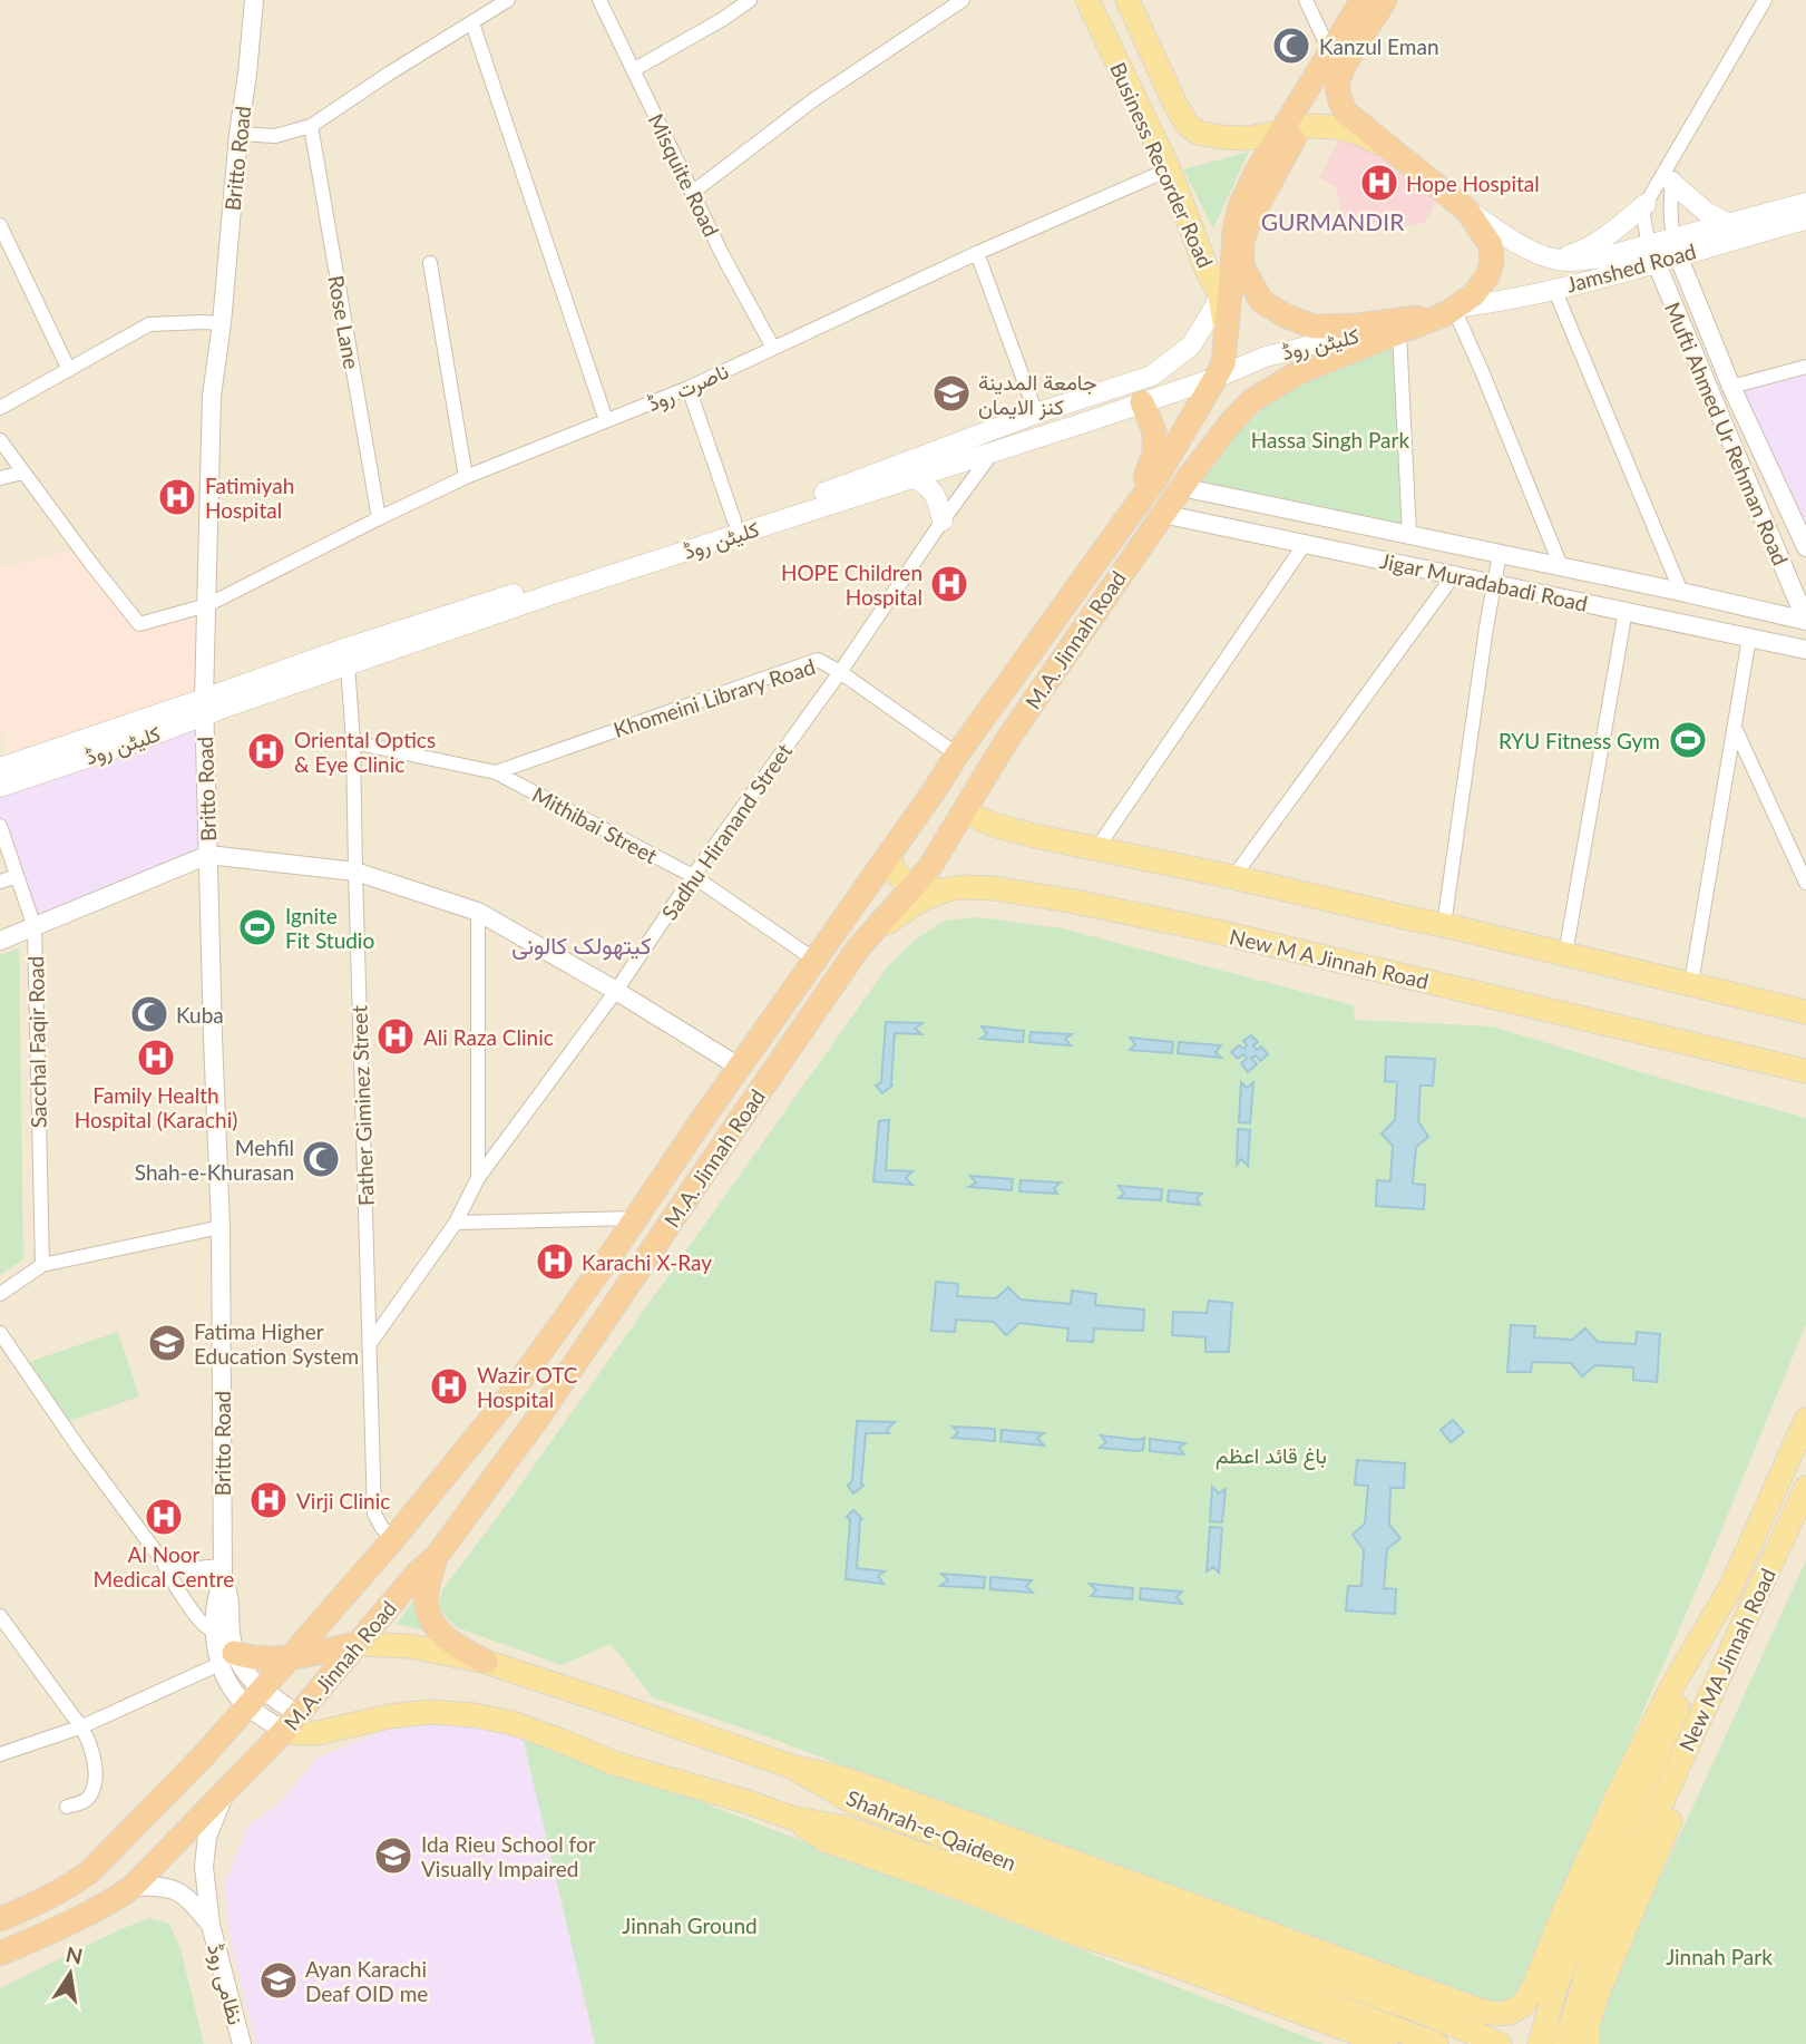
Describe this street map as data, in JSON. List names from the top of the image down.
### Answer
{
  "streets": {
    "highway": ["M.A. Jinnah Road"],
    "main road": [
      "Business Recorder Road",
      "Jamshed Road",
      "کلیٹن روڈ",
      "New M A Jinnah Road",
      "New MA Jinnah Road",
      "Shahrah-e-Qaideen"
    ],
    "street": [
      "Britto Road",
      "Misquite Road",
      "Rose Lane",
      "ناصرت روڈ",
      "Mufti Ahmed Ur Rehman Road",
      "Jigar Muradabadi Road",
      "Khomeini Library Road",
      "Mithibai Street",
      "Sadhu Hiranand Street",
      "Sacchal Faqir Road",
      "Father Giminez Street",
      "نظامی روڈ"
    ]
  },
  "crossings": [
    ["Britto Road", "کلیٹن روڈ"],
    ["Britto Road", "ناصرت روڈ"],
    ["Britto Road", "M.A. Jinnah Road"],
    ["Britto Road", "Shahrah-e-Qaideen"],
    ["Business Recorder Road", "Jamshed Road"],
    ["Business Recorder Road", "کلیٹن روڈ"],
    ["Business Recorder Road", "ناصرت روڈ"],
    ["Business Recorder Road", "M.A. Jinnah Road"],
    ["Misquite Road", "ناصرت روڈ"],
    ["Jamshed Road", "کلیٹن روڈ"],
    ["Jamshed Road", "Mufti Ahmed Ur Rehman Road"],
    ["Jamshed Road", "M.A. Jinnah Road"],
    ["Rose Lane", "ناصرت روڈ"],
    ["کلیٹن روڈ", "M.A. Jinnah Road"],
    ["کلیٹن روڈ", "Sadhu Hiranand Street"],
    ["کلیٹن روڈ", "Father Giminez Street"],
    ["Mufti Ahmed Ur Rehman Road", "Jigar Muradabadi Road"],
    ["Jigar Muradabadi Road", "M.A. Jinnah Road"],
    ["M.A. Jinnah Road", "Khomeini Library Road"],
    ["M.A. Jinnah Road", "Mithibai Street"],
    ["M.A. Jinnah Road", "New M A Jinnah Road"],
    ["M.A. Jinnah Road", "Father Giminez Street"],
    ["M.A. Jinnah Road", "Shahrah-e-Qaideen"],
    ["M.A. Jinnah Road", "نظامی روڈ"],
    ["Khomeini Library Road", "Mithibai Street"],
    ["Khomeini Library Road", "Sadhu Hiranand Street"],
    ["Mithibai Street", "Sadhu Hiranand Street"],
    ["Mithibai Street", "Father Giminez Street"],
    ["Sadhu Hiranand Street", "Father Giminez Street"]
  ],
  "districts": ["GURMANDIR", "کیتھولک کالونی"],
  "parks": [
    "Hassa Singh Park",
    "باغ قائد اعظم",
    "Jinnah Ground",
    "Jinnah Park"
  ],
  "places": {
    "mosque": ["Kanzul Eman", "Kuba", "Mehfil Shah-e-Khurasan"],
    "hospital": [
      "Hope Hospital",
      "Fatimiyah Hospital",
      "HOPE Children Hospital",
      "Oriental Optics & Eye Clinic",
      "Ali Raza Clinic",
      "Family Health Hospital (Karachi)",
      "Karachi X-Ray",
      "Wazir OTC Hospital",
      "Virji Clinic",
      "Al Noor Medical Centre"
    ],
    "school or university": [
      "جامعة المدينة كنز الايمان",
      "Fatima Higher Education System",
      "Ida Rieu School for Visually Impaired",
      "Ayan Karachi Deaf OID me"
    ],
    "sports": ["RYU Fitness Gym", "Ignite Fit Studio"]
  },
  "north": "top"
}
